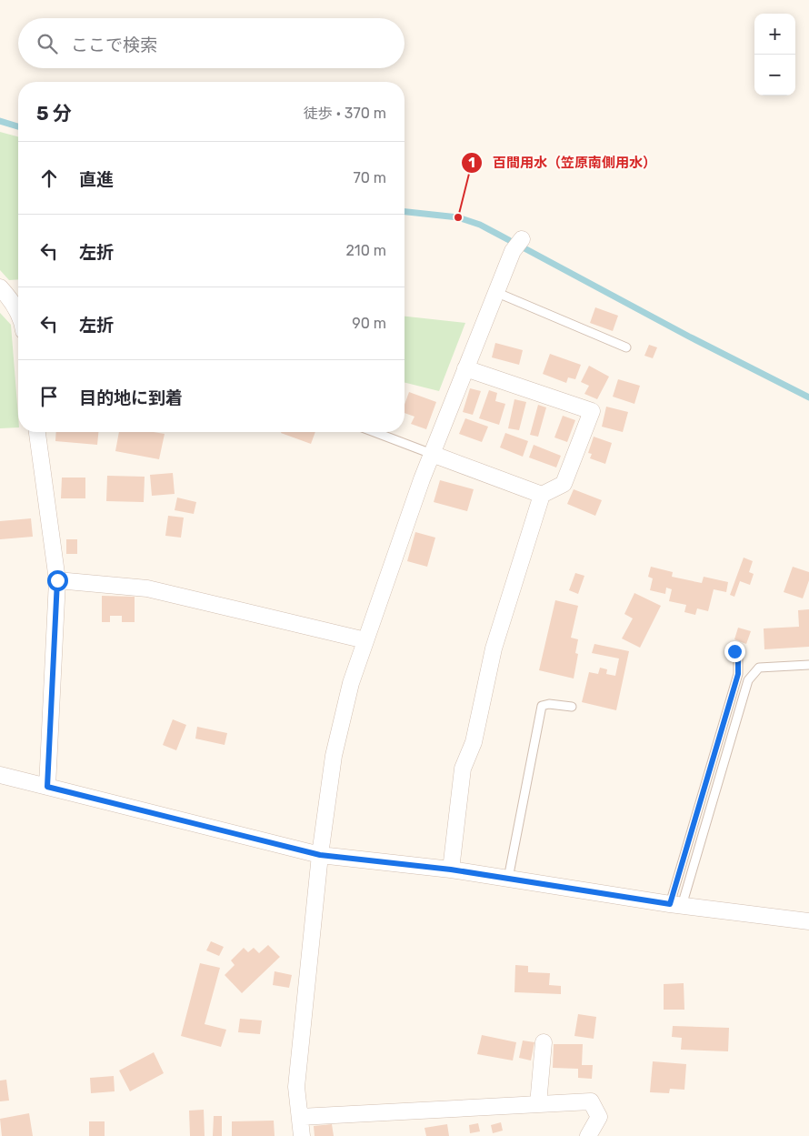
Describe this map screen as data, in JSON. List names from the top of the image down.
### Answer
{
  "places": ["百間用水（笠原南側用水）"],
  "page": {
    "map_buttons": ["+", "−"],
    "search": "ここで検索",
    "heading": ["5 分", "徒歩 · 370 m"],
    "list": [
      ["直進", "70 m"],
      ["左折", "210 m"],
      ["左折", "90 m"],
      "目的地に到着"
    ]
  }
}
